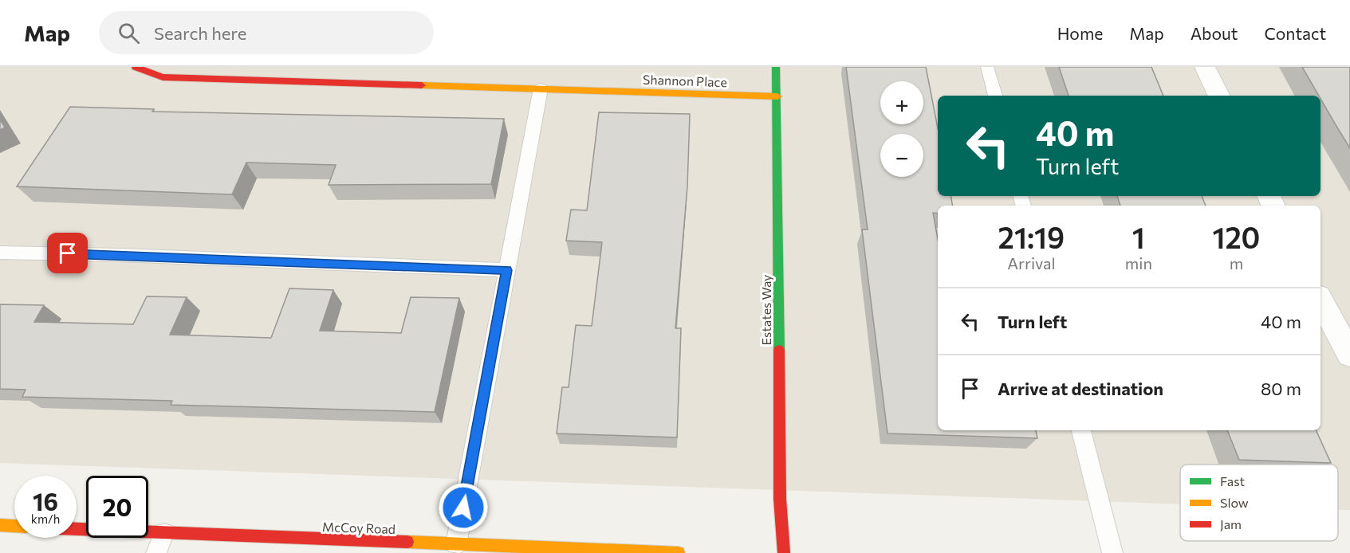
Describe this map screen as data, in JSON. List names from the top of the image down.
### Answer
{
  "streets": {
    "street": ["Shannon Place", "Estates Way", "McCoy Road"]
  },
  "crossings": [
    ["Shannon Place", "Estates Way"]
  ],
  "legend": ["Fast", "Slow", "Jam"],
  "page": {
    "header": "Map",
    "search": "Search here",
    "nav": [
      "Home",
      "Map",
      "About",
      "Contact"
    ],
    "map_buttons": ["+", "−"],
    "turn": ["40 m", "Turn left"],
    "eta": [
      "21:19",
      "Arrival",
      "1",
      "min",
      "120",
      "m"
    ],
    "list": [
      {
        "name": "Turn left",
        "value": "40 m"
      },
      {
        "name": "Arrive at destination",
        "value": "80 m"
      }
    ],
    "speed": "16 km/h",
    "limit": "20"
  }
}
